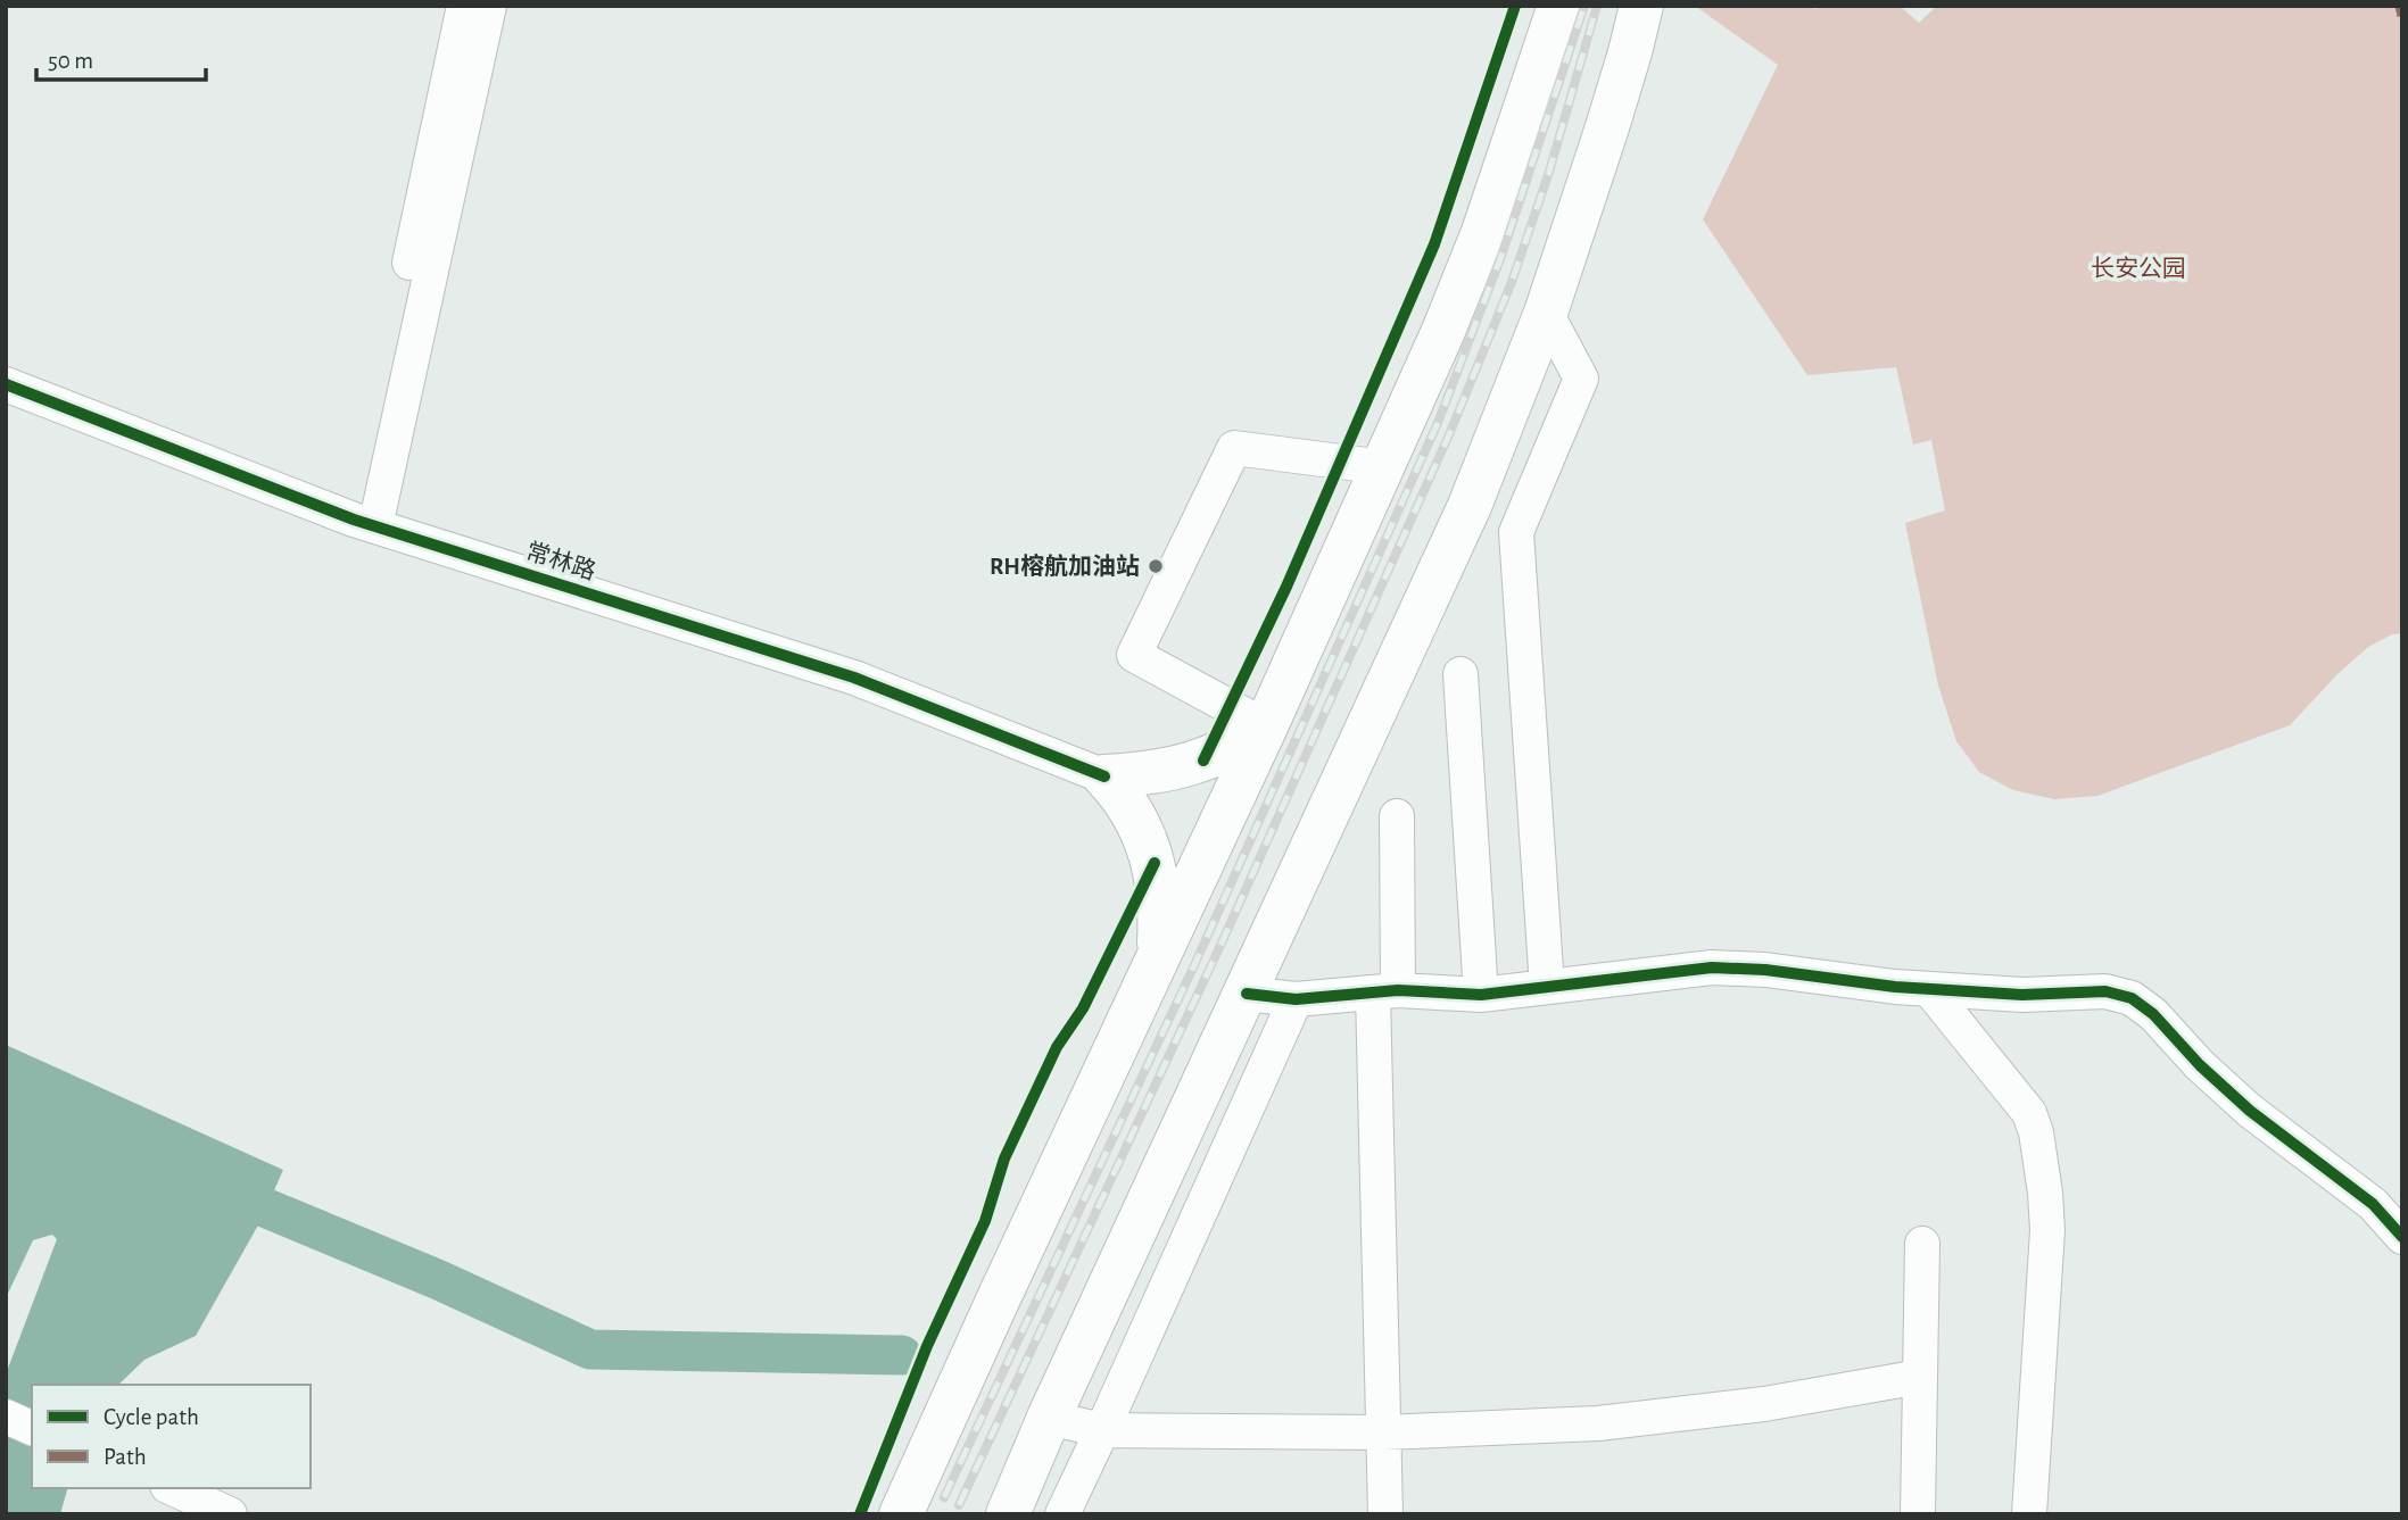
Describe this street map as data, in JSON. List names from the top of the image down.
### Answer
{
  "streets": {
    "street": ["常林路"]
  },
  "parks": ["长安公园"],
  "places": ["RH榕航加油站"],
  "legend": ["Cycle path", "Path"],
  "scale_bar": "50 m"
}
